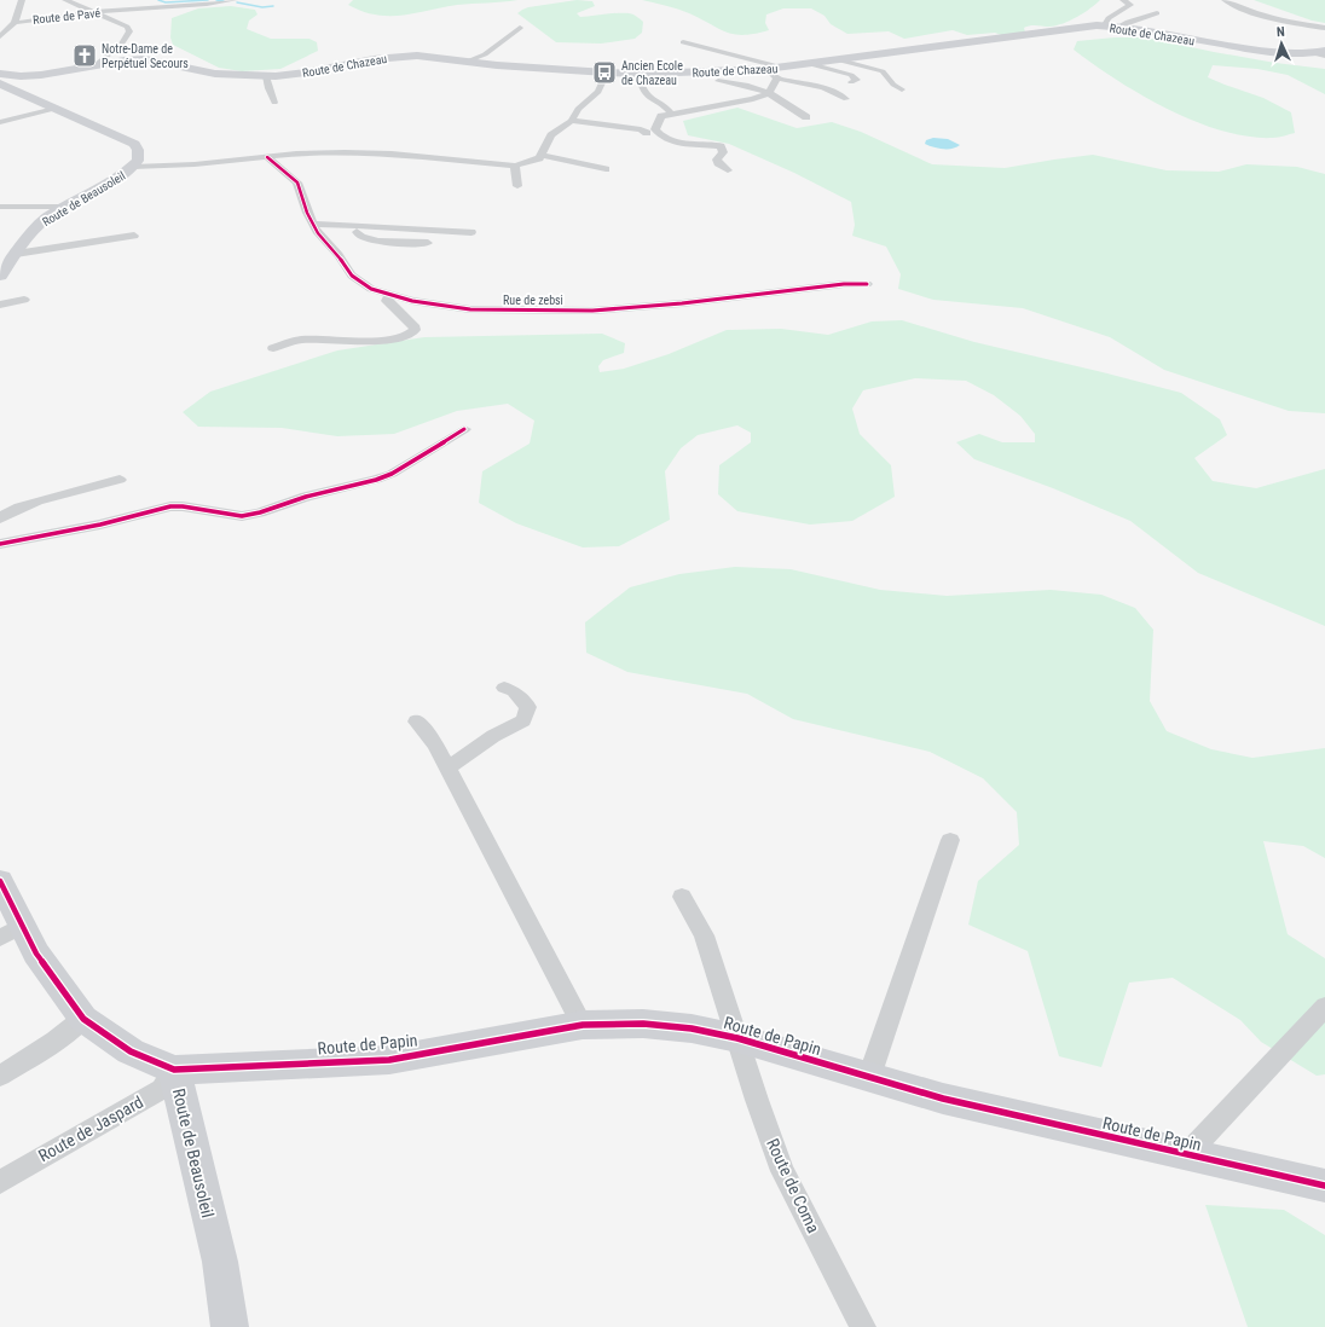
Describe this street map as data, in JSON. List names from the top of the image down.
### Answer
{
  "streets": {
    "main road": ["Route de Chazeau", "Route de Beausoleil", "Route de Papin"],
    "street": [
      "Route de Pavé",
      "Rue de zebsi",
      "Route de Jaspard",
      "Route de Coma"
    ]
  },
  "crossings": [
    ["Route de Chazeau", "Route de Beausoleil"],
    ["Route de Beausoleil", "Route de Papin"],
    ["Route de Beausoleil", "Route de Jaspard"],
    ["Route de Papin", "Route de Jaspard"],
    ["Route de Papin", "Route de Coma"]
  ],
  "places": {
    "church": ["Notre-Dame de Perpétuel Secours"],
    "bus stop": ["Ancien Ecole de Chazeau"]
  },
  "north": "top"
}
